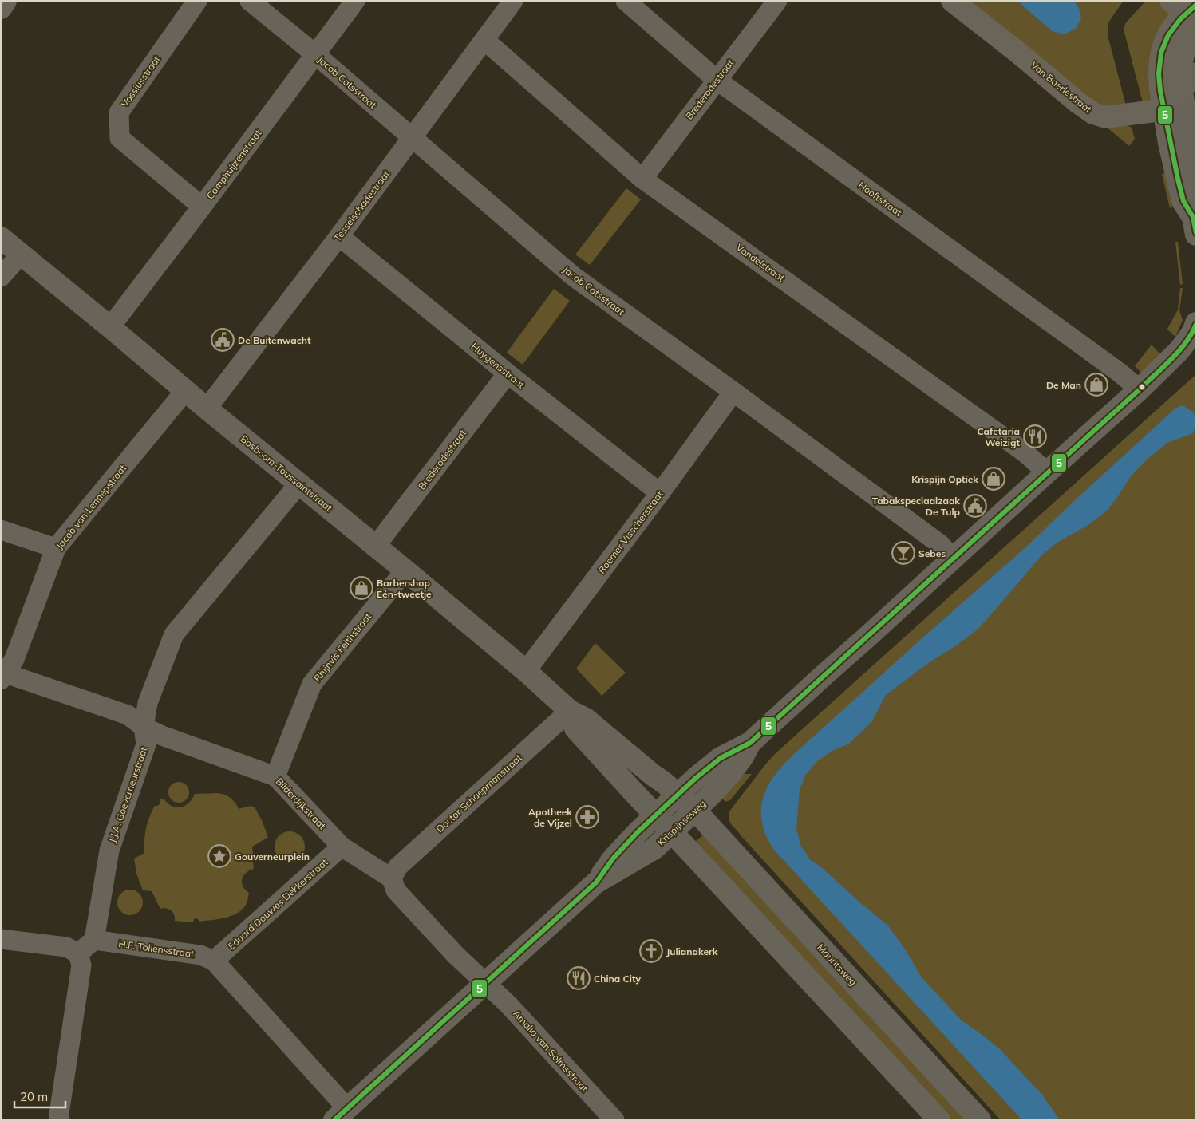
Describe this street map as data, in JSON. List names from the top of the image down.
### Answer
{
  "streets": {
    "main road": ["Van Baerlestraat"],
    "street": [
      "Vossiusstraat",
      "Jacob Catsstraat",
      "Brederodestraat",
      "Camphuijzenstraat",
      "Hooftstraat",
      "Tesselschadestraat",
      "Vondelstraat",
      "Huygensstraat",
      "Bosboom-Toussaintstraat",
      "Jacob van Lennepstraat",
      "Roemer Visscherstraat",
      "Rhijnvis Feithstraat",
      "Doctor Schaepmanstraat",
      "J.J.A. Goeverneurstraat",
      "Bilderdijkstraat",
      "Krispijnseweg",
      "Eduard Douwes Dekkerstraat",
      "H.F. Tollensstraat",
      "Mauritsweg",
      "Amalia van Solmsstraat"
    ]
  },
  "crossings": [
    ["Vossiusstraat", "Camphuijzenstraat"],
    ["Jacob Catsstraat", "Camphuijzenstraat"],
    ["Jacob Catsstraat", "Tesselschadestraat"],
    ["Jacob Catsstraat", "Roemer Visscherstraat"],
    ["Jacob Catsstraat", "Krispijnseweg"],
    ["Brederodestraat", "Hooftstraat"],
    ["Brederodestraat", "Vondelstraat"],
    ["Brederodestraat", "Huygensstraat"],
    ["Brederodestraat", "Bosboom-Toussaintstraat"],
    ["Camphuijzenstraat", "Bosboom-Toussaintstraat"],
    ["Hooftstraat", "Krispijnseweg"],
    ["Tesselschadestraat", "Vondelstraat"],
    ["Tesselschadestraat", "Huygensstraat"],
    ["Tesselschadestraat", "Bosboom-Toussaintstraat"],
    ["Vondelstraat", "Krispijnseweg"],
    ["Huygensstraat", "Roemer Visscherstraat"],
    ["Bosboom-Toussaintstraat", "Jacob van Lennepstraat"],
    ["Bosboom-Toussaintstraat", "Roemer Visscherstraat"],
    ["Bosboom-Toussaintstraat", "Rhijnvis Feithstraat"],
    ["Bosboom-Toussaintstraat", "Doctor Schaepmanstraat"],
    ["Bosboom-Toussaintstraat", "J.J.A. Goeverneurstraat"],
    ["Bosboom-Toussaintstraat", "Krispijnseweg"],
    ["Bosboom-Toussaintstraat", "Mauritsweg"],
    ["Jacob van Lennepstraat", "Bilderdijkstraat"],
    ["Rhijnvis Feithstraat", "Bilderdijkstraat"],
    ["Doctor Schaepmanstraat", "Bilderdijkstraat"],
    ["J.J.A. Goeverneurstraat", "Bilderdijkstraat"],
    ["J.J.A. Goeverneurstraat", "H.F. Tollensstraat"],
    ["Bilderdijkstraat", "Eduard Douwes Dekkerstraat"],
    ["Krispijnseweg", "H.F. Tollensstraat"],
    ["Krispijnseweg", "Mauritsweg"],
    ["Krispijnseweg", "Amalia van Solmsstraat"],
    ["Eduard Douwes Dekkerstraat", "H.F. Tollensstraat"]
  ],
  "places": {
    "public building": ["De Buitenwacht", "Tabakspeciaalzaak De Tulp"],
    "shop": ["De Man", "Krispijn Optiek", "Barbershop Één-tweetje"],
    "restaurant": ["Cafetaria Weizigt", "China City"],
    "bar": ["Sebes"],
    "pharmacy": ["Apotheek de Vijzel"],
    "place": ["Gouverneurplein"],
    "church": ["Julianakerk"]
  },
  "lines": ["transit line 5"],
  "scale_bar": "20 m"
}
